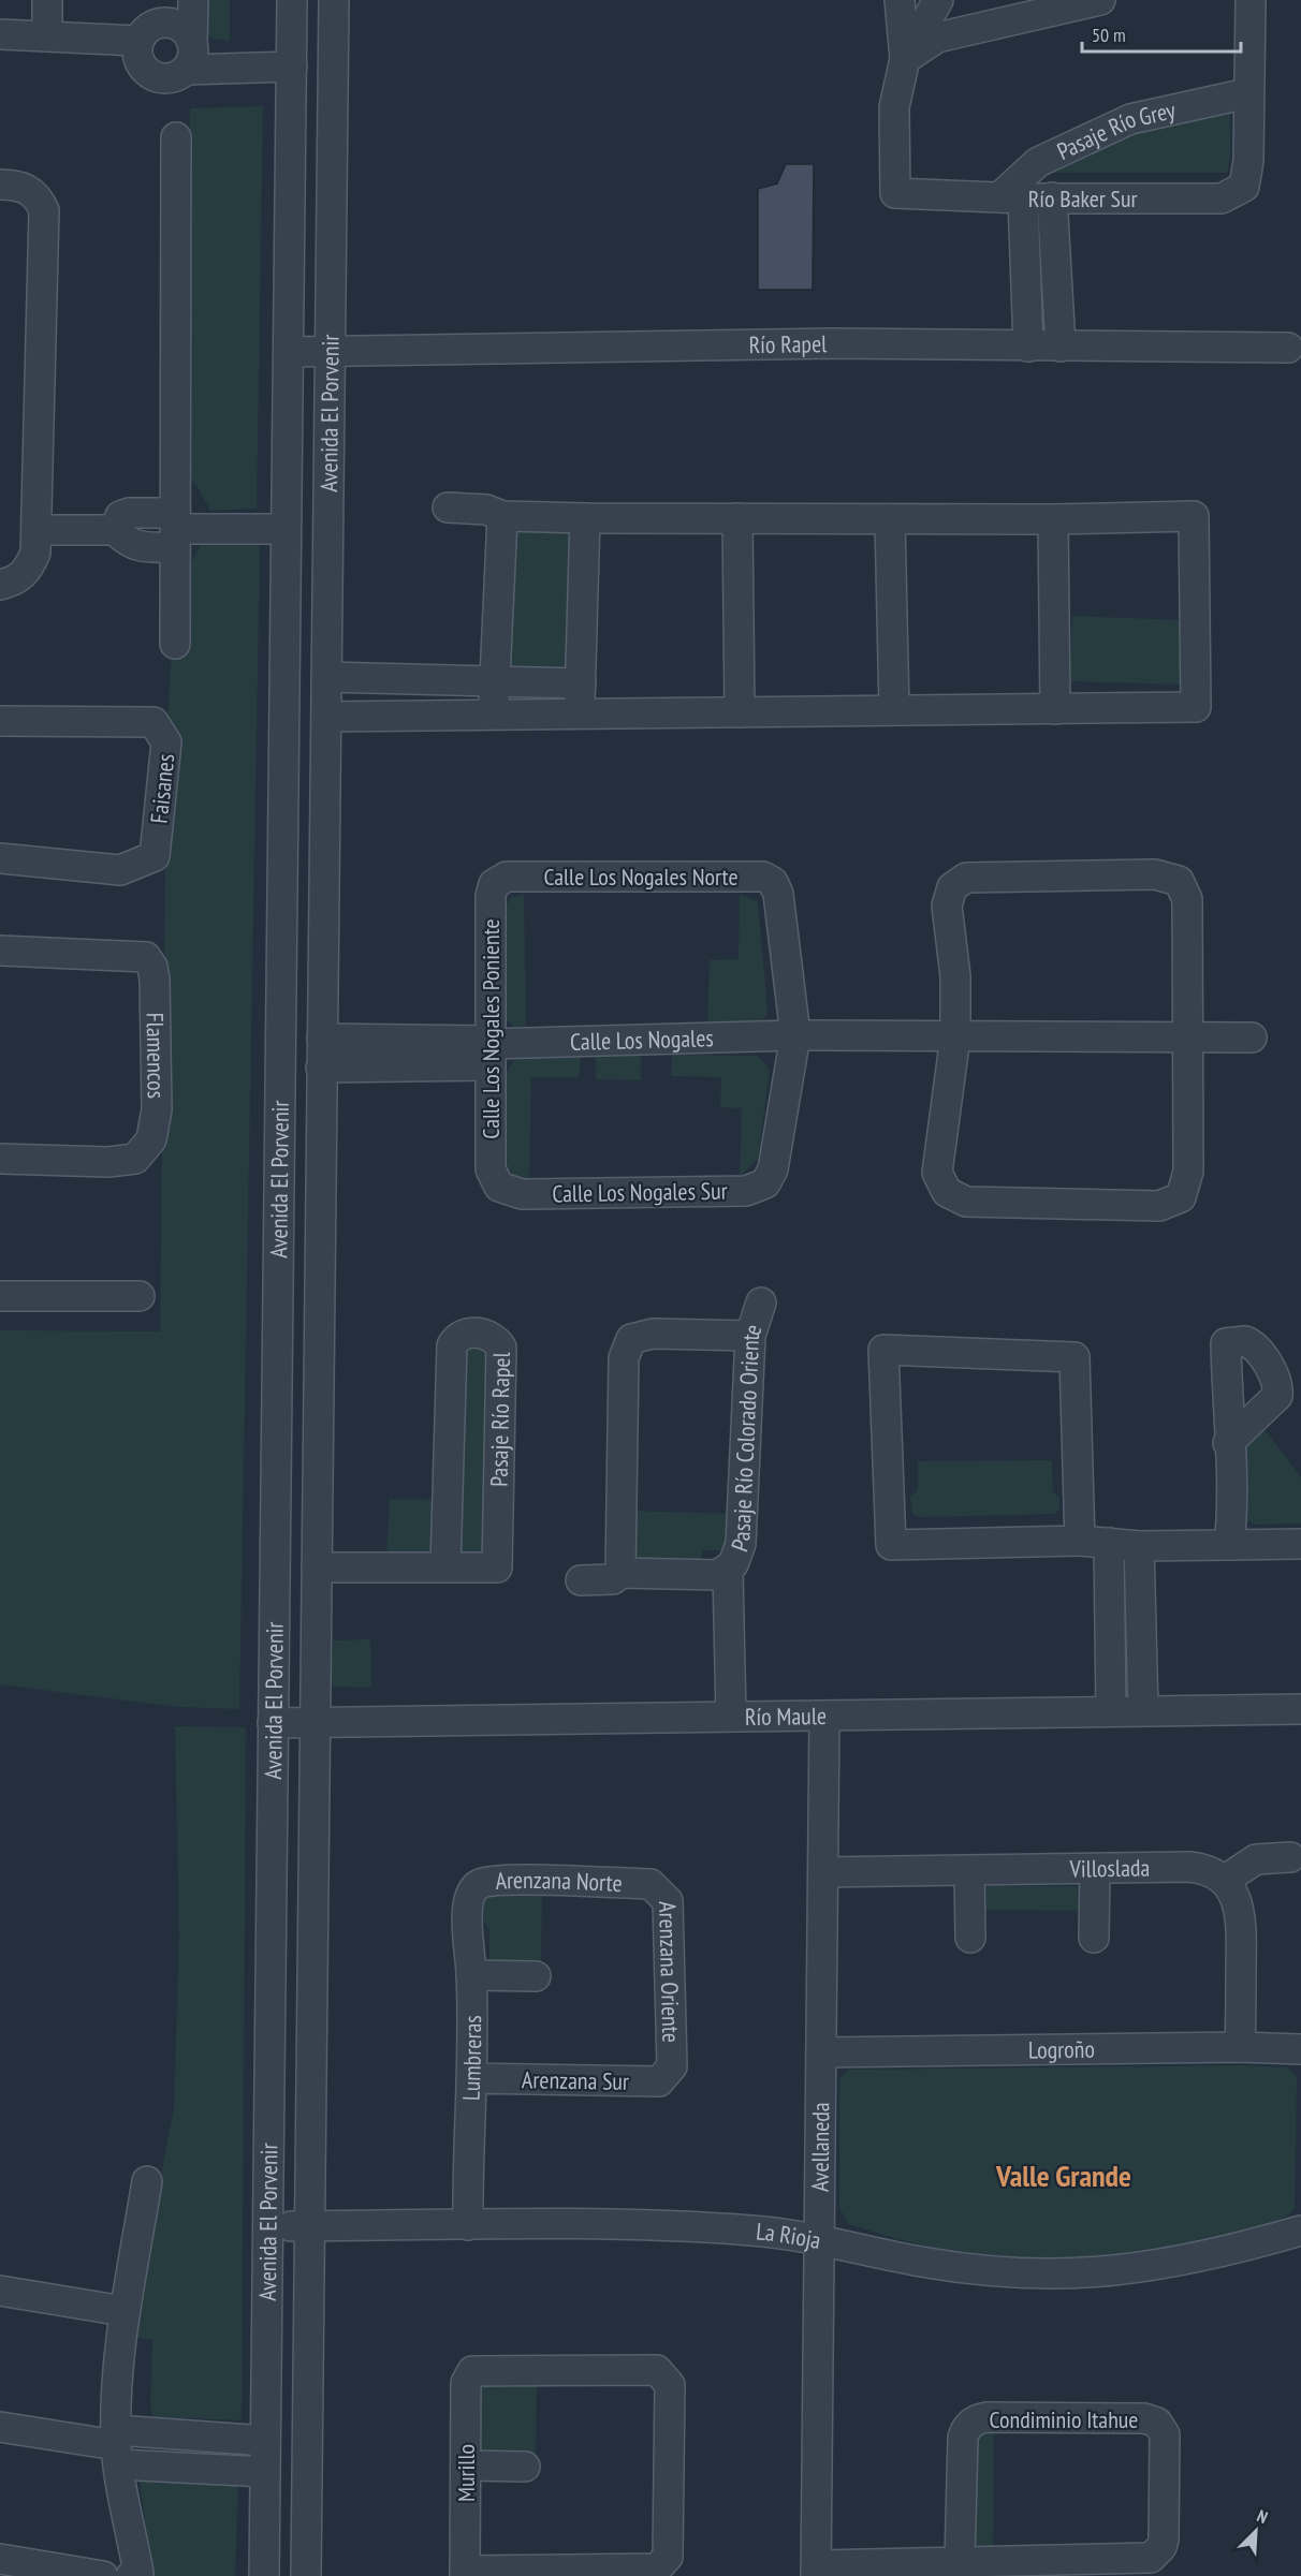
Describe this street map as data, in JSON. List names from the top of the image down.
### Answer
{
  "streets": {
    "street": [
      "Pasaje Río Grey",
      "Río Baker Sur",
      "Río Rapel",
      "Avenida El Porvenir",
      "Faisanes",
      "Calle Los Nogales Norte",
      "Calle Los Nogales Poniente",
      "Calle Los Nogales",
      "Flamencos",
      "Calle Los Nogales Sur",
      "Pasaje Río Rapel",
      "Pasaje Río Colorado Oriente",
      "Río Maule",
      "Villoslada",
      "Arenzana Norte",
      "Arenzana Oriente",
      "Logroño",
      "Lumbreras",
      "Arenzana Sur",
      "Avellaneda",
      "La Rioja",
      "Condiminio Itahue",
      "Murillo"
    ]
  },
  "crossings": [
    ["Pasaje Río Grey", "Río Baker Sur"],
    ["Río Rapel", "Avenida El Porvenir"],
    ["Avenida El Porvenir", "Calle Los Nogales"],
    ["Avenida El Porvenir", "Río Maule"],
    ["Avenida El Porvenir", "La Rioja"],
    ["Calle Los Nogales Norte", "Calle Los Nogales Poniente"],
    ["Calle Los Nogales Norte", "Calle Los Nogales"],
    ["Calle Los Nogales Norte", "Calle Los Nogales Sur"],
    ["Calle Los Nogales Poniente", "Calle Los Nogales"],
    ["Calle Los Nogales Poniente", "Calle Los Nogales Sur"],
    ["Calle Los Nogales", "Calle Los Nogales Sur"],
    ["Río Maule", "Avellaneda"],
    ["Villoslada", "Avellaneda"],
    ["Arenzana Norte", "Arenzana Oriente"],
    ["Arenzana Norte", "Lumbreras"],
    ["Arenzana Oriente", "Arenzana Sur"],
    ["Logroño", "Avellaneda"],
    ["Lumbreras", "Arenzana Sur"],
    ["Lumbreras", "La Rioja"],
    ["Avellaneda", "La Rioja"],
    ["Avellaneda", "Condiminio Itahue"]
  ],
  "districts": ["Valle Grande"],
  "scale_bar": "50 m",
  "north": "top right"
}
